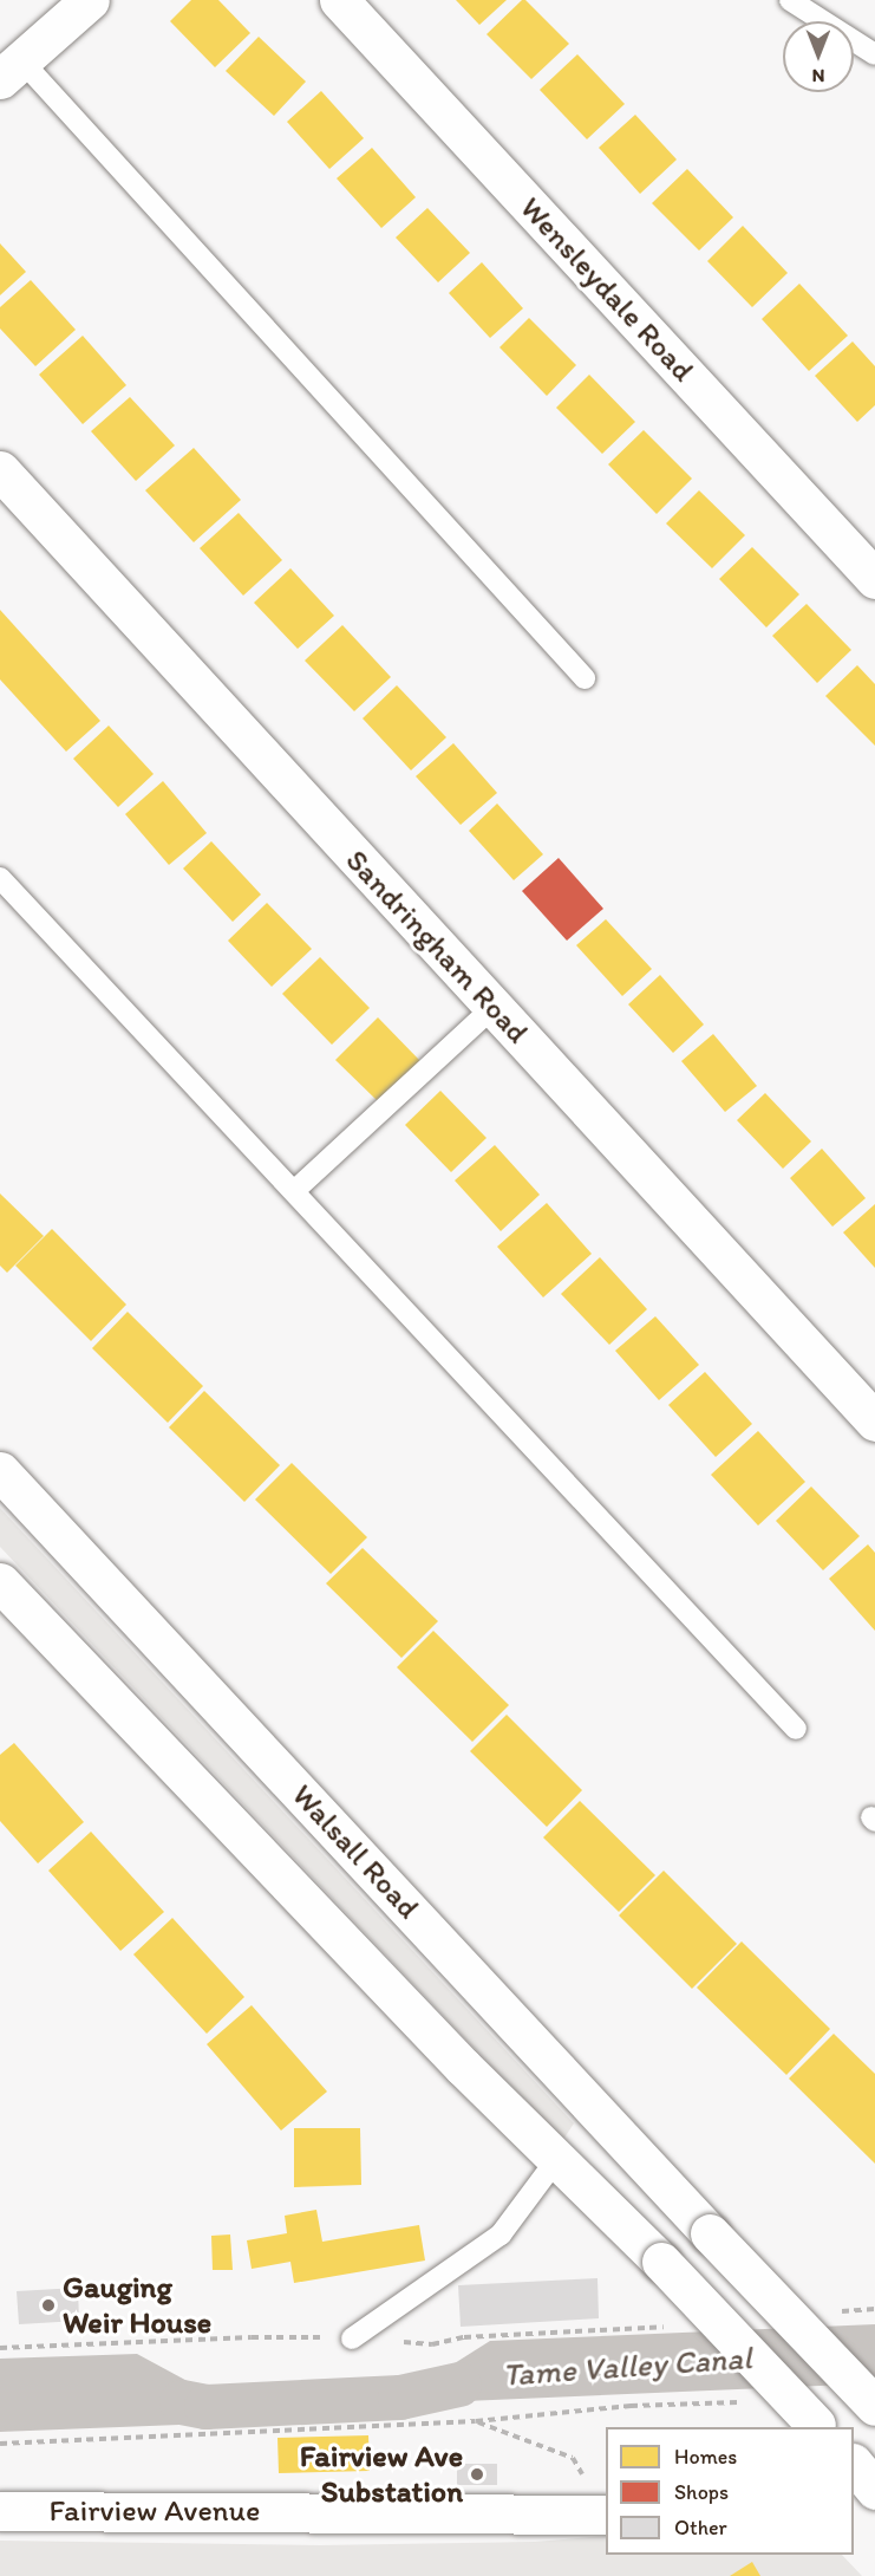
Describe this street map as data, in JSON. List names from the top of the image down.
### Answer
{
  "streets": {
    "main road": [
      "Wensleydale Road",
      "Sandringham Road",
      "Walsall Road",
      "Fairview Avenue"
    ]
  },
  "water": ["Tame Valley Canal"],
  "places": ["Gauging Weir House", "Fairview Ave Substation"],
  "legend": ["Homes", "Shops", "Other"],
  "north": "bottom"
}
